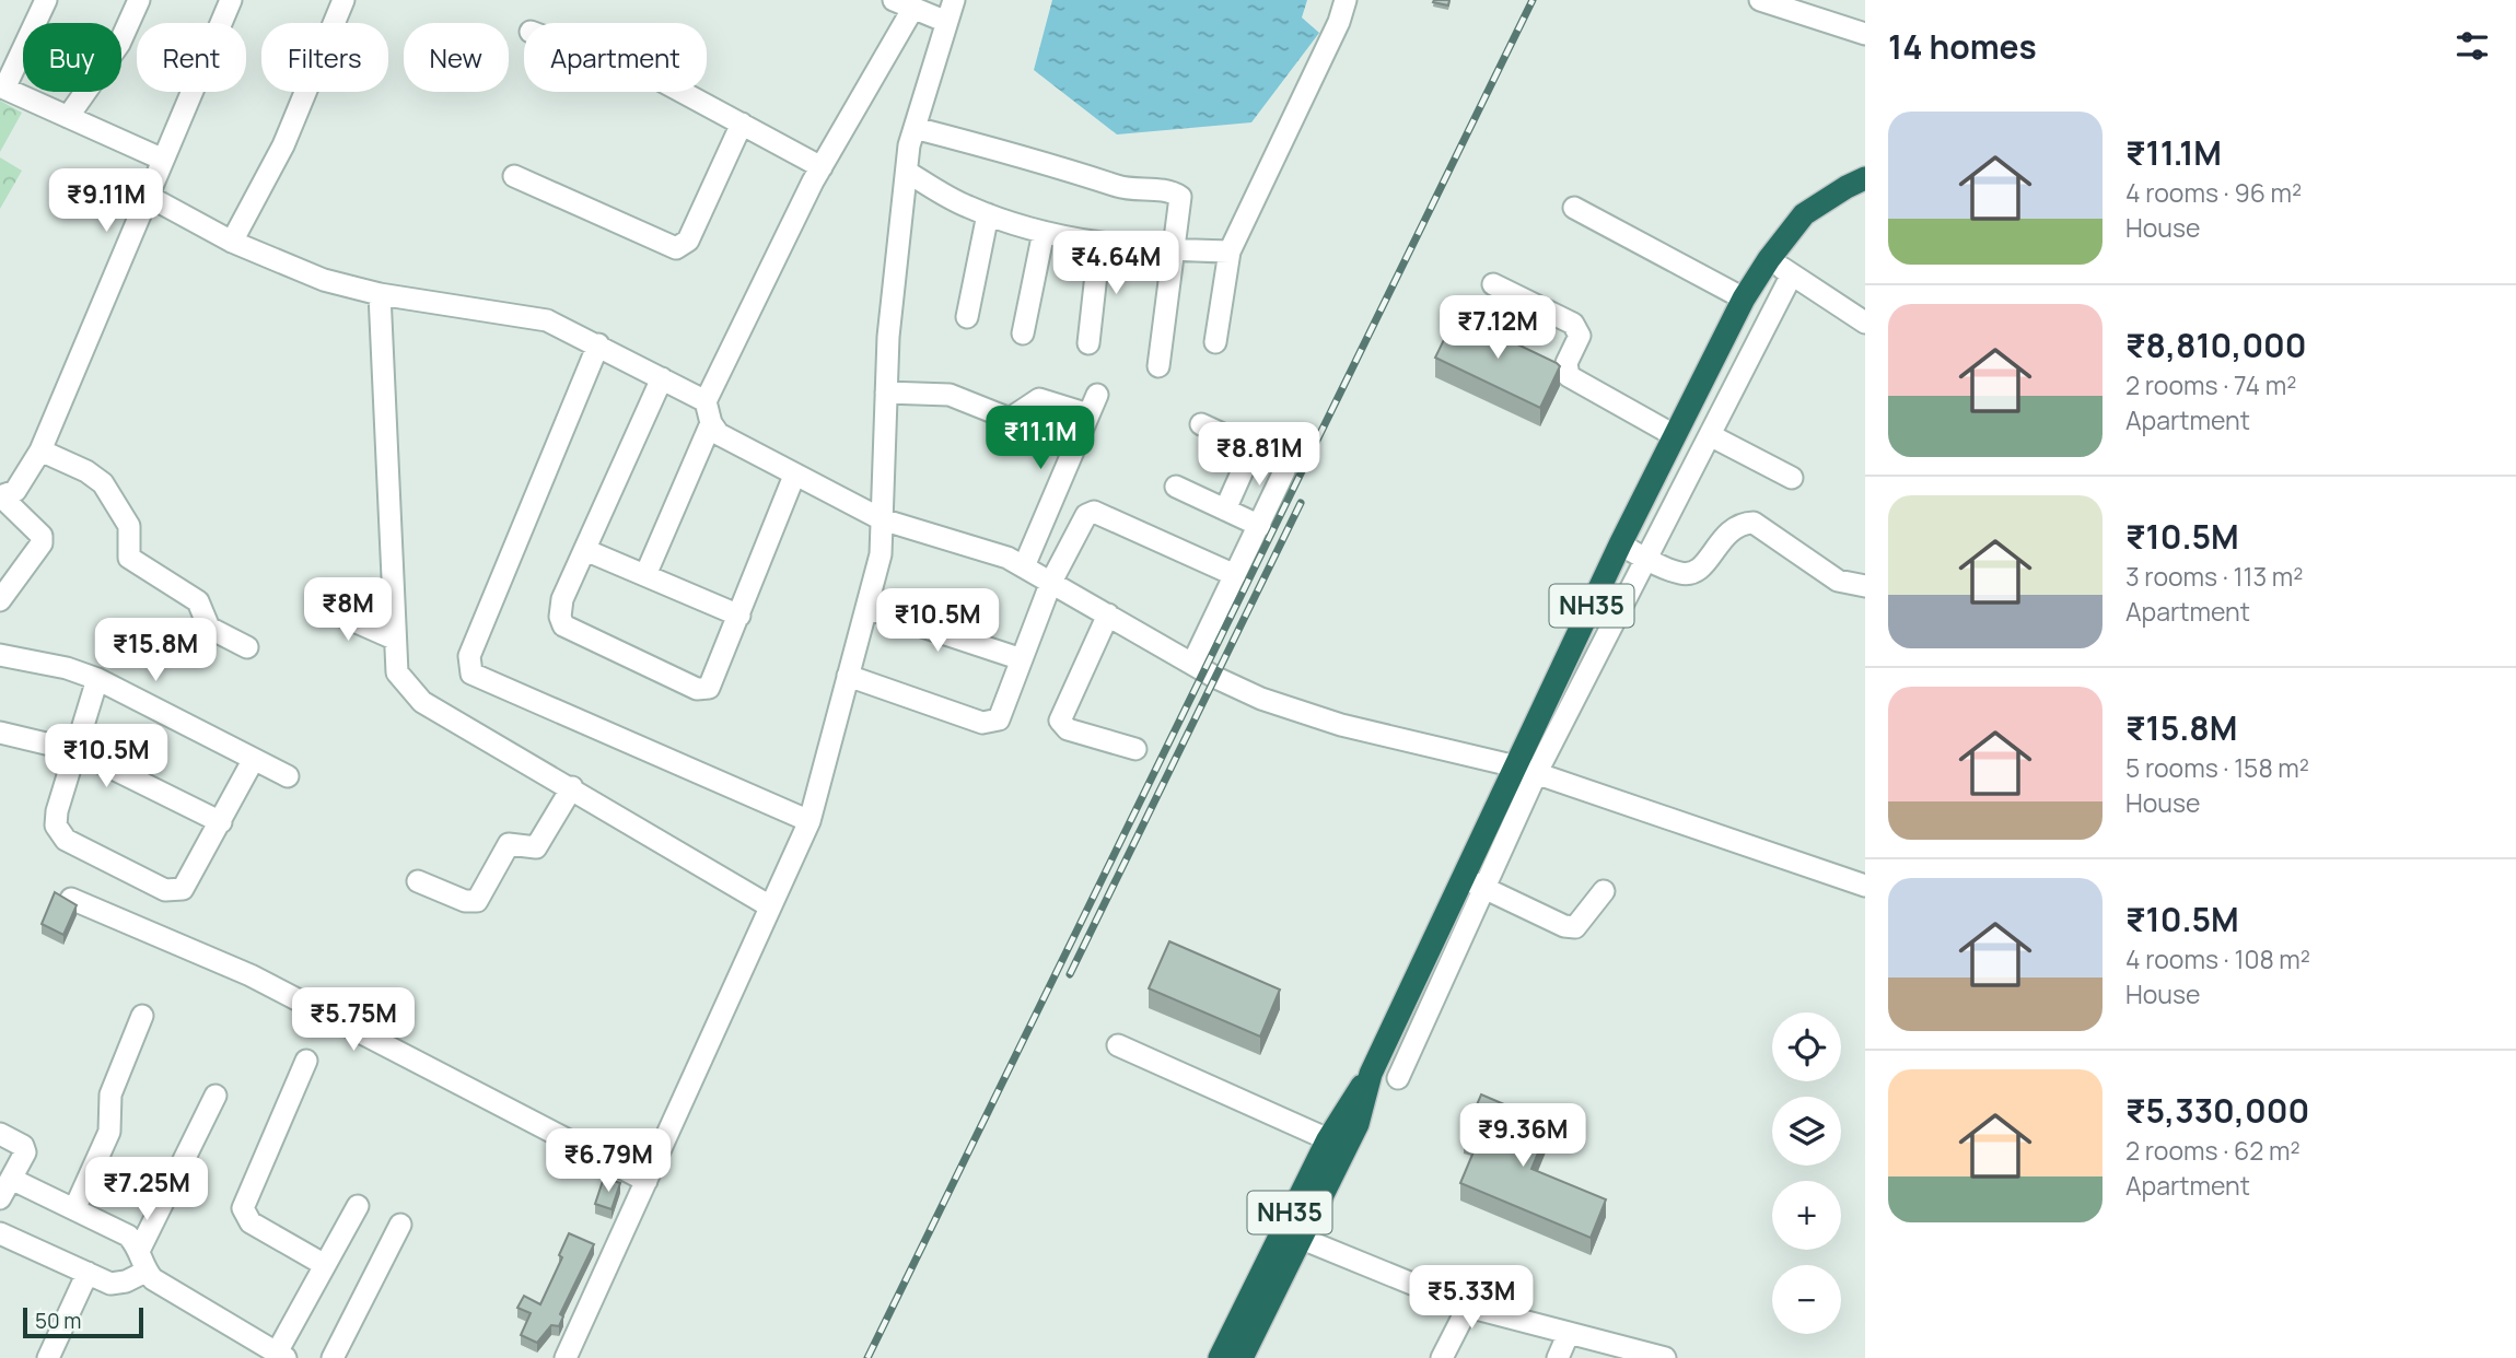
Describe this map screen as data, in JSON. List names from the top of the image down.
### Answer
{
  "streets": {
    "highway": ["NH35"]
  },
  "scale_bar": "50 m",
  "page": {
    "heading": "14 homes",
    "chip": [
      "Buy",
      "Rent",
      "Filters",
      "New",
      "Apartment"
    ],
    "list": [
      {
        "name": "₹11.1M",
        "note": "4 rooms · 96 m² · House"
      },
      {
        "name": "₹8,810,000",
        "note": "2 rooms · 74 m² · Apartment"
      },
      {
        "name": "₹10.5M",
        "note": "3 rooms · 113 m² · Apartment"
      },
      {
        "name": "₹15.8M",
        "note": "5 rooms · 158 m² · House"
      },
      {
        "name": "₹10.5M",
        "note": "4 rooms · 108 m² · House"
      },
      {
        "name": "₹5,330,000",
        "note": "2 rooms · 62 m² · Apartment"
      }
    ],
    "price": [
      "₹9.11M",
      "₹4.64M",
      "₹7.12M",
      "₹11.1M",
      "₹8.81M",
      "₹8M",
      "₹10.5M",
      "₹15.8M",
      "₹10.5M",
      "₹5.75M",
      "₹9.36M",
      "₹6.79M",
      "₹7.25M",
      "₹5.33M"
    ],
    "map_buttons": ["+", "−"],
    "scale": "50 m"
  }
}
